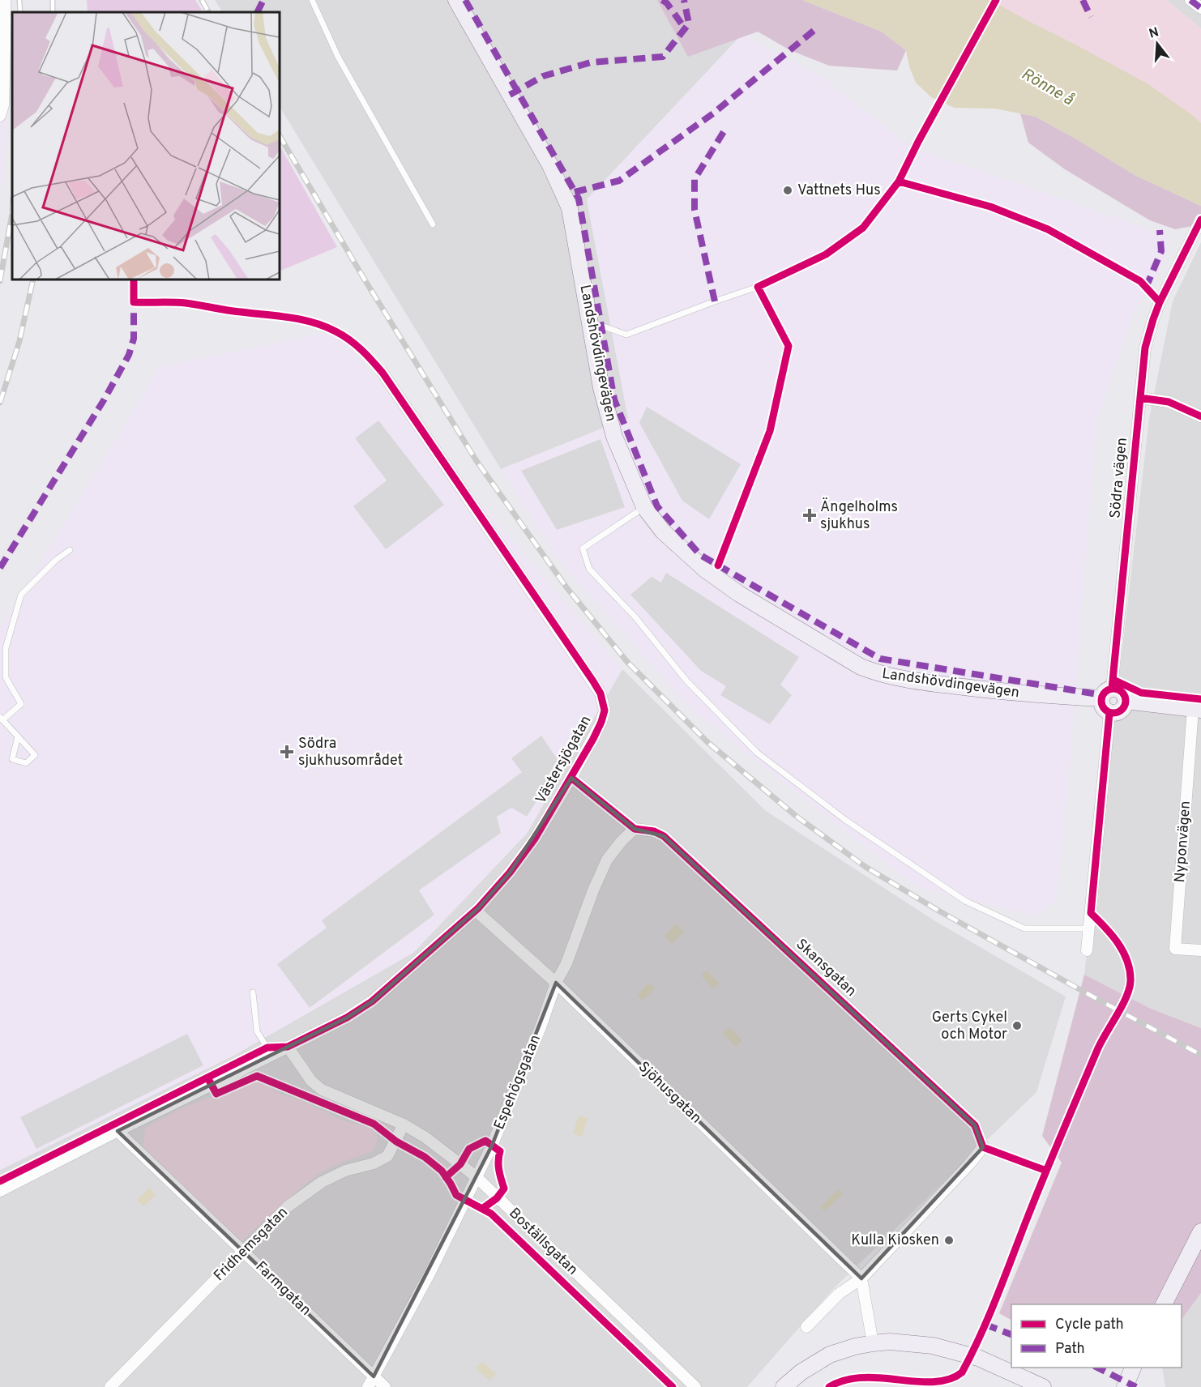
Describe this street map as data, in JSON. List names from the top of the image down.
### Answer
{
  "streets": {
    "street": [
      "Landshövdingevägen",
      "Södra vägen",
      "Västersjögatan",
      "Nyponvägen",
      "Skansgatan",
      "Espehögsgatan",
      "Sjöhusgatan",
      "Boställsgatan",
      "Fridhemsgatan",
      "Farmgatan"
    ]
  },
  "crossings": [
    ["Landshövdingevägen", "Södra vägen"],
    ["Västersjögatan", "Sjöhusgatan"],
    ["Västersjögatan", "Boställsgatan"],
    ["Västersjögatan", "Farmgatan"],
    ["Skansgatan", "Espehögsgatan"],
    ["Skansgatan", "Sjöhusgatan"],
    ["Espehögsgatan", "Sjöhusgatan"],
    ["Espehögsgatan", "Boställsgatan"],
    ["Espehögsgatan", "Farmgatan"],
    ["Boställsgatan", "Fridhemsgatan"],
    ["Fridhemsgatan", "Farmgatan"]
  ],
  "water": ["Rönne å"],
  "places": {
    "other": ["Vattnets Hus", "Gerts Cykel och Motor", "Kulla Kiosken"],
    "health": ["Ängelholms sjukhus", "Södra sjukhusområdet"]
  },
  "legend": ["Cycle path", "Path"],
  "north": "top"
}
